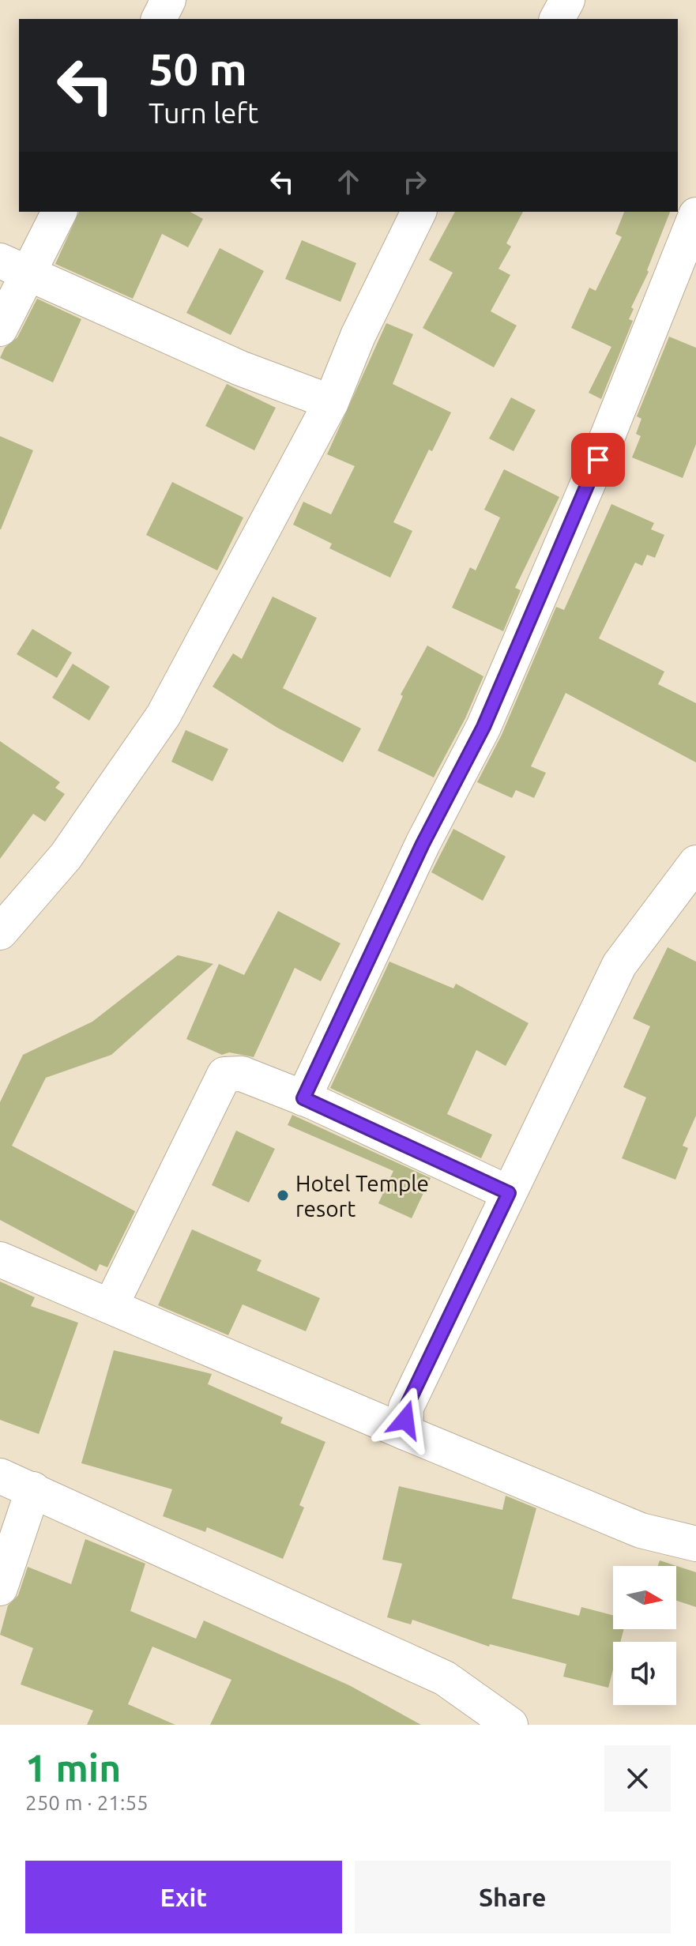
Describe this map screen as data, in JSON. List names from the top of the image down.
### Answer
{
  "places": ["Hotel Temple resort"],
  "north": "right",
  "page": {
    "turn": ["50 m", "Turn left"],
    "heading": ["1 min", "250 m · 21:55"],
    "buttons": ["Exit", "Share"]
  }
}
